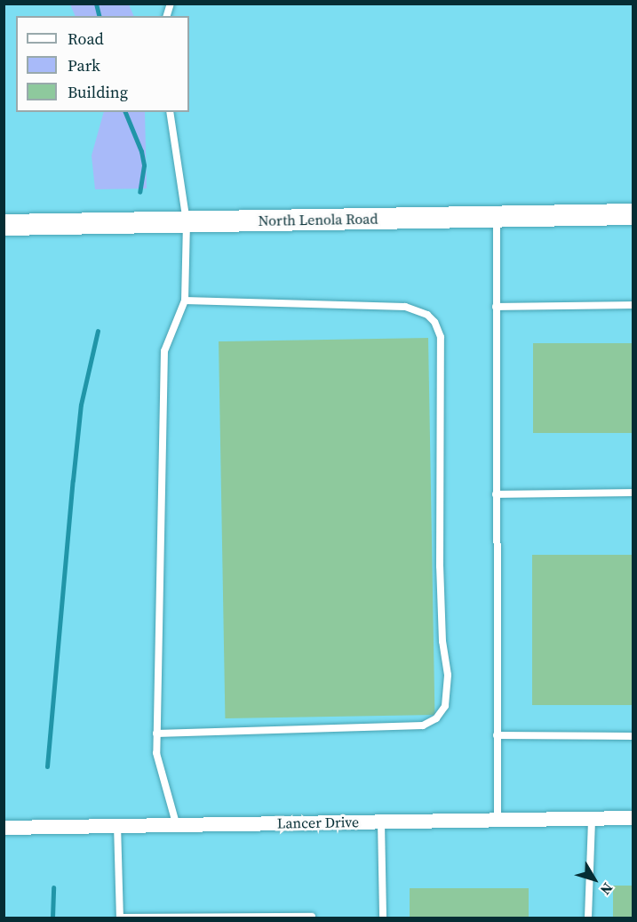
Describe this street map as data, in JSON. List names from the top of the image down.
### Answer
{
  "streets": {
    "main road": ["North Lenola Road"],
    "street": ["Lancer Drive"]
  },
  "legend": ["Road", "Park", "Building"],
  "north": "bottom right"
}
